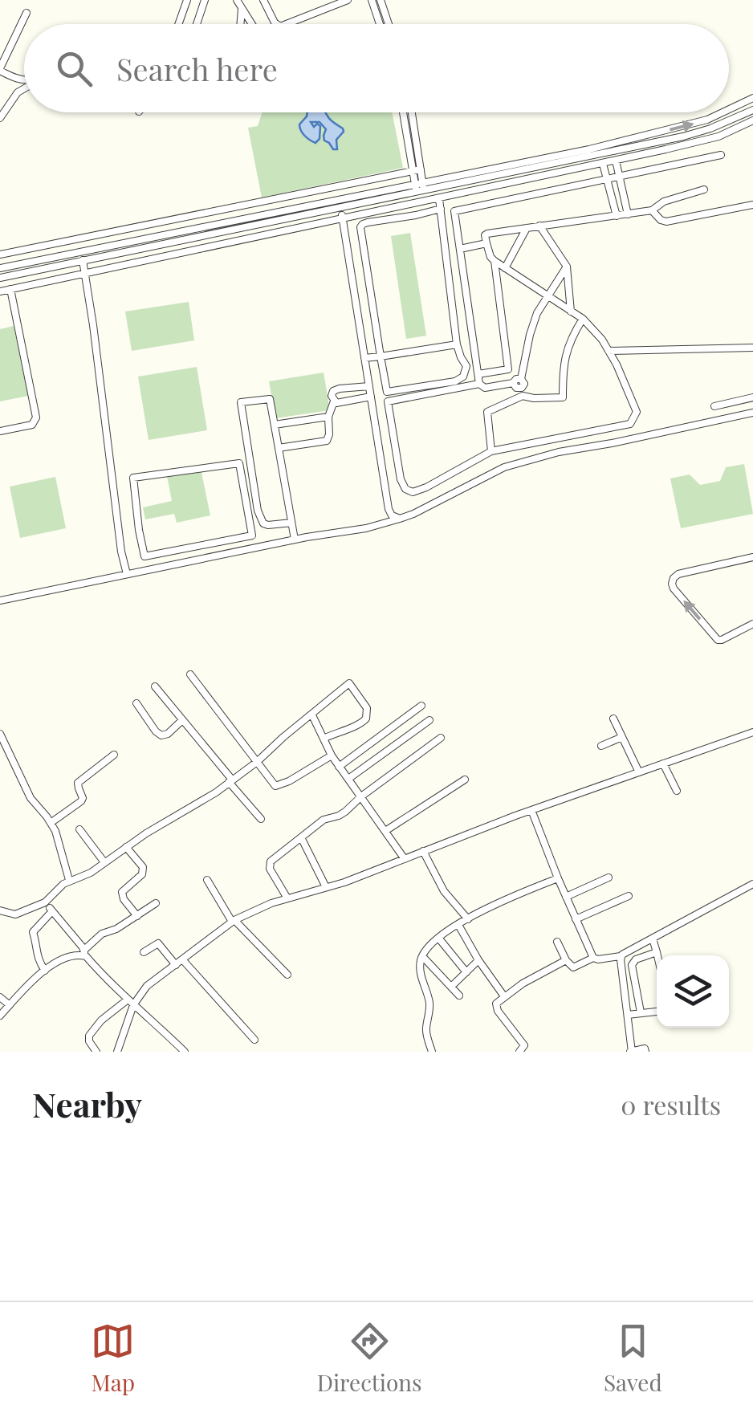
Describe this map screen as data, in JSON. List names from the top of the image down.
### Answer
{
  "page": {
    "search": "Search here",
    "heading": ["Nearby", "0 results"],
    "nav": ["Map", "Directions", "Saved"]
  }
}
